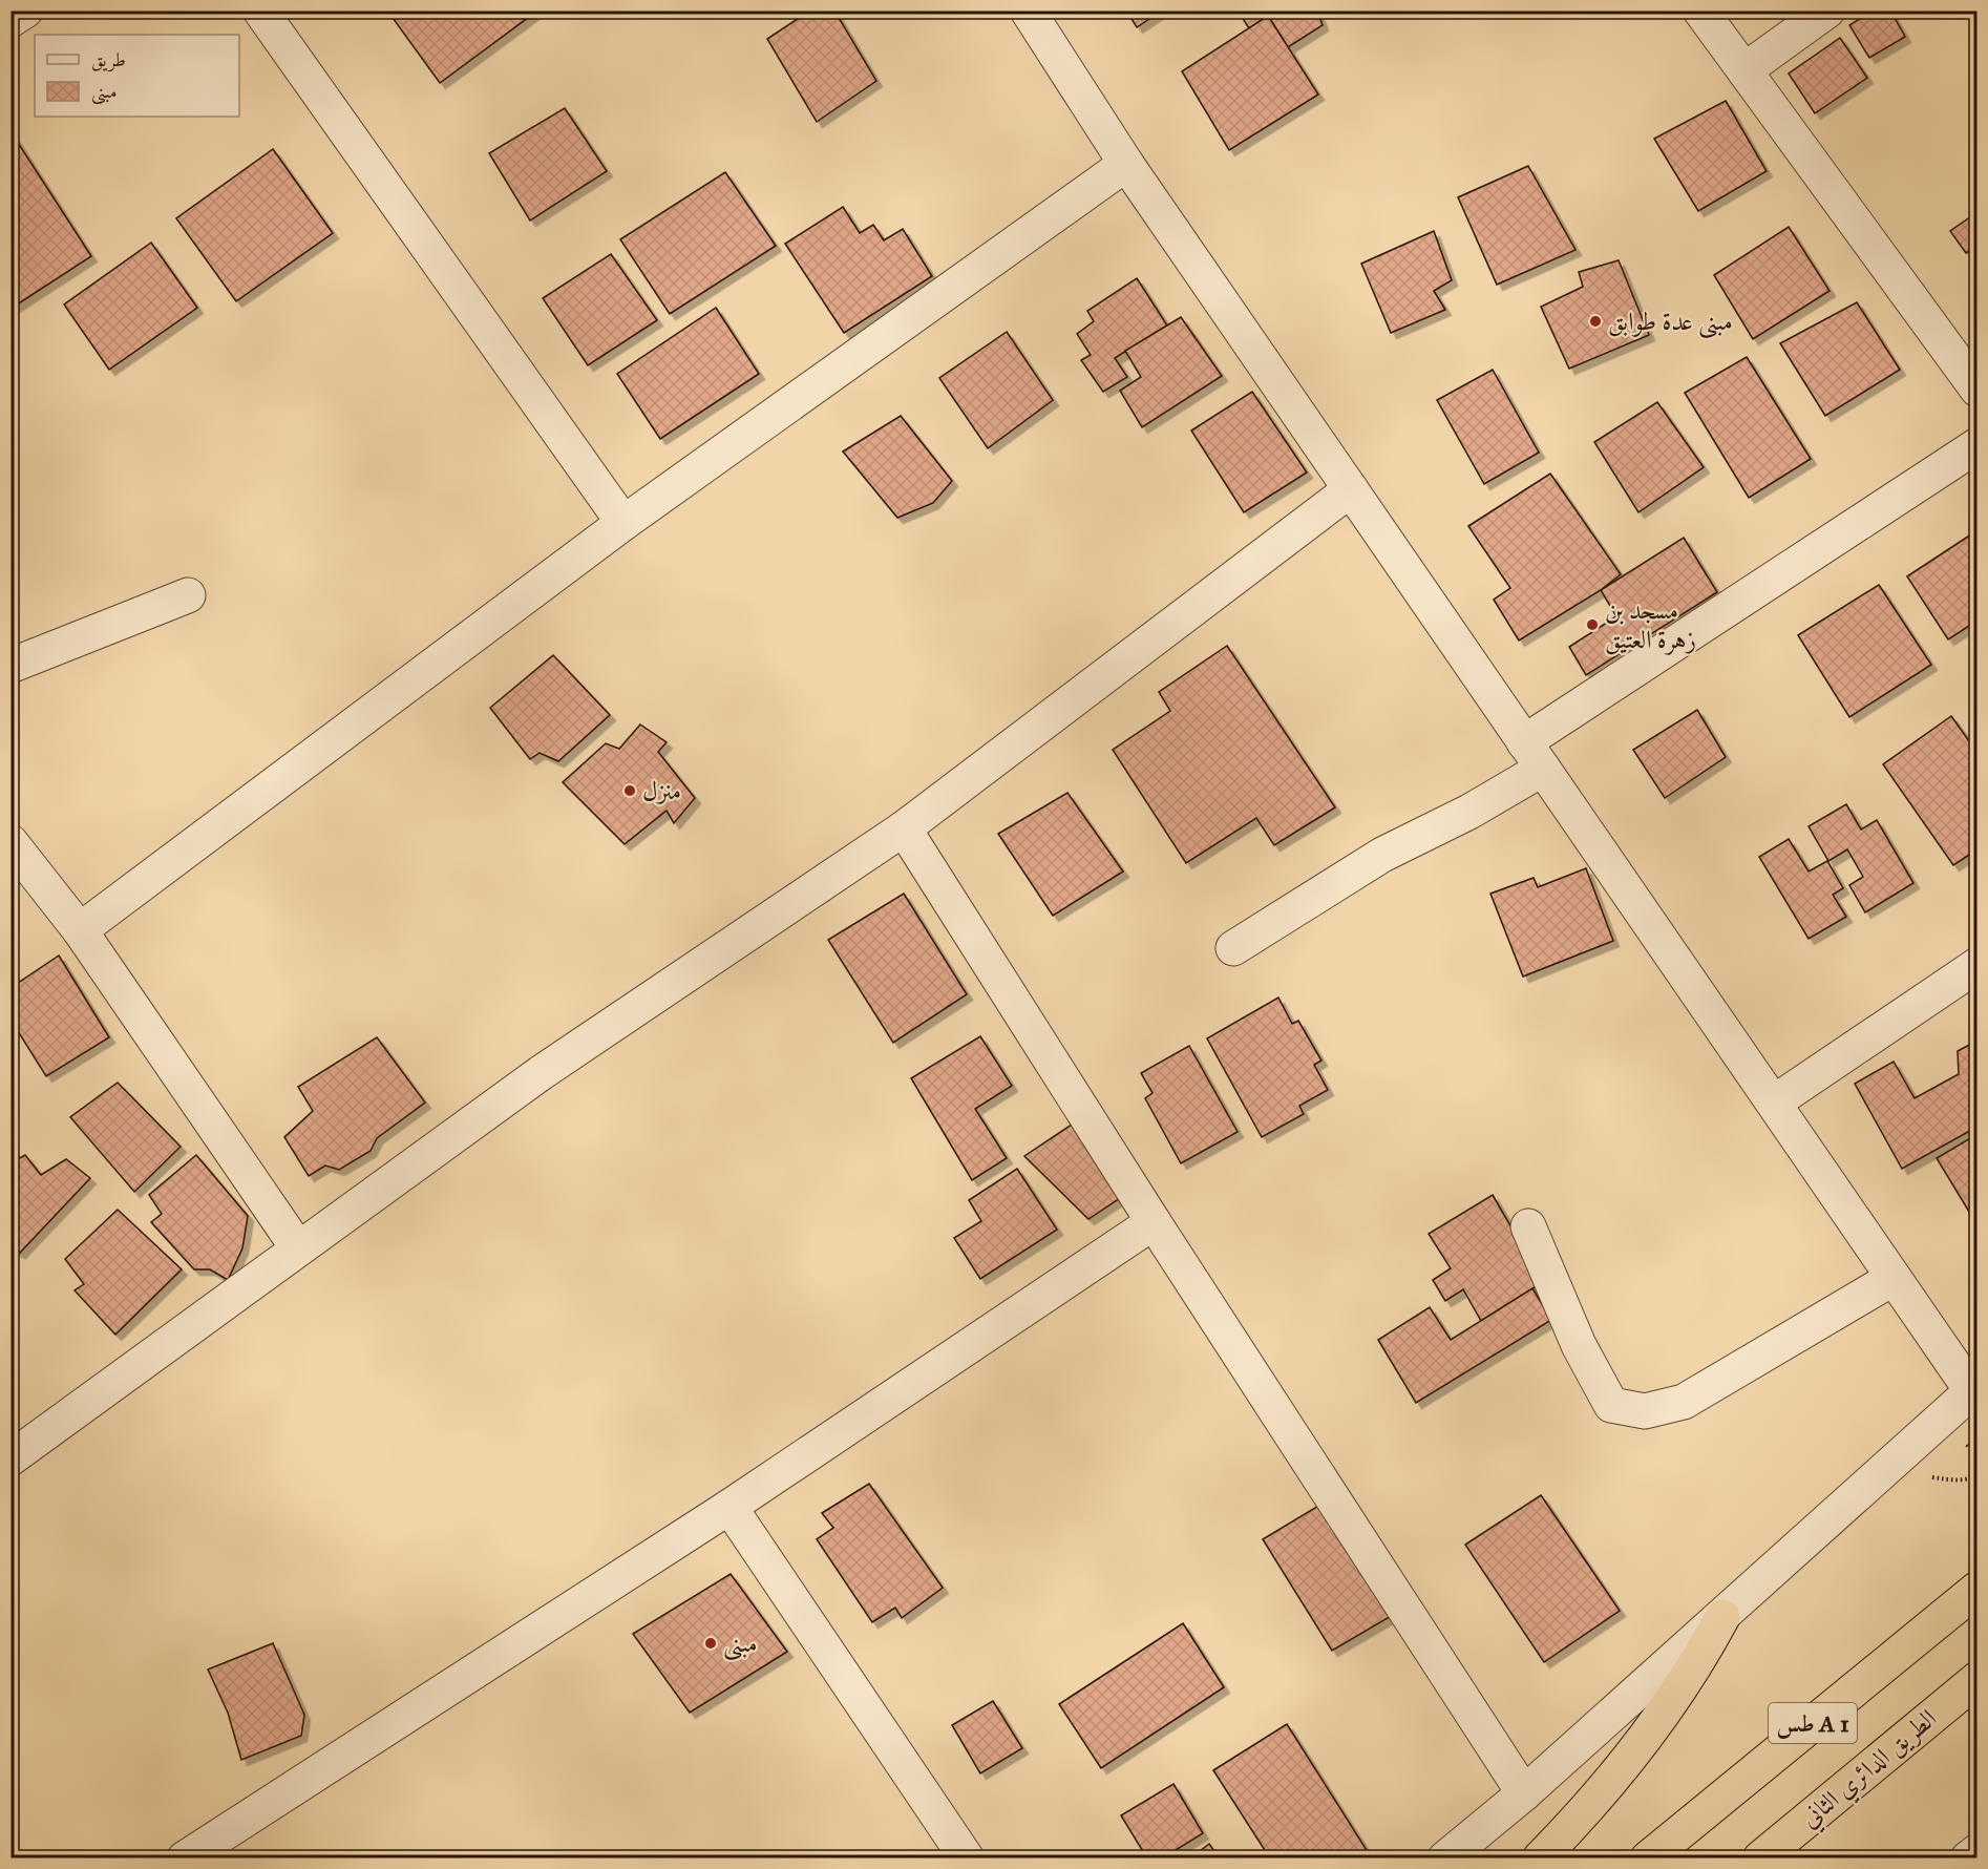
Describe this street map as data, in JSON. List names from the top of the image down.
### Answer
{
  "streets": {
    "highway": ["طس A 1", "الطريق الدائري الثاني"]
  },
  "places": [
    "مبنى عدة طوابق",
    "مسجد بن زهرة العتيق",
    "منزل",
    "مبنى"
  ],
  "legend": ["طريق", "مبنى"]
}
